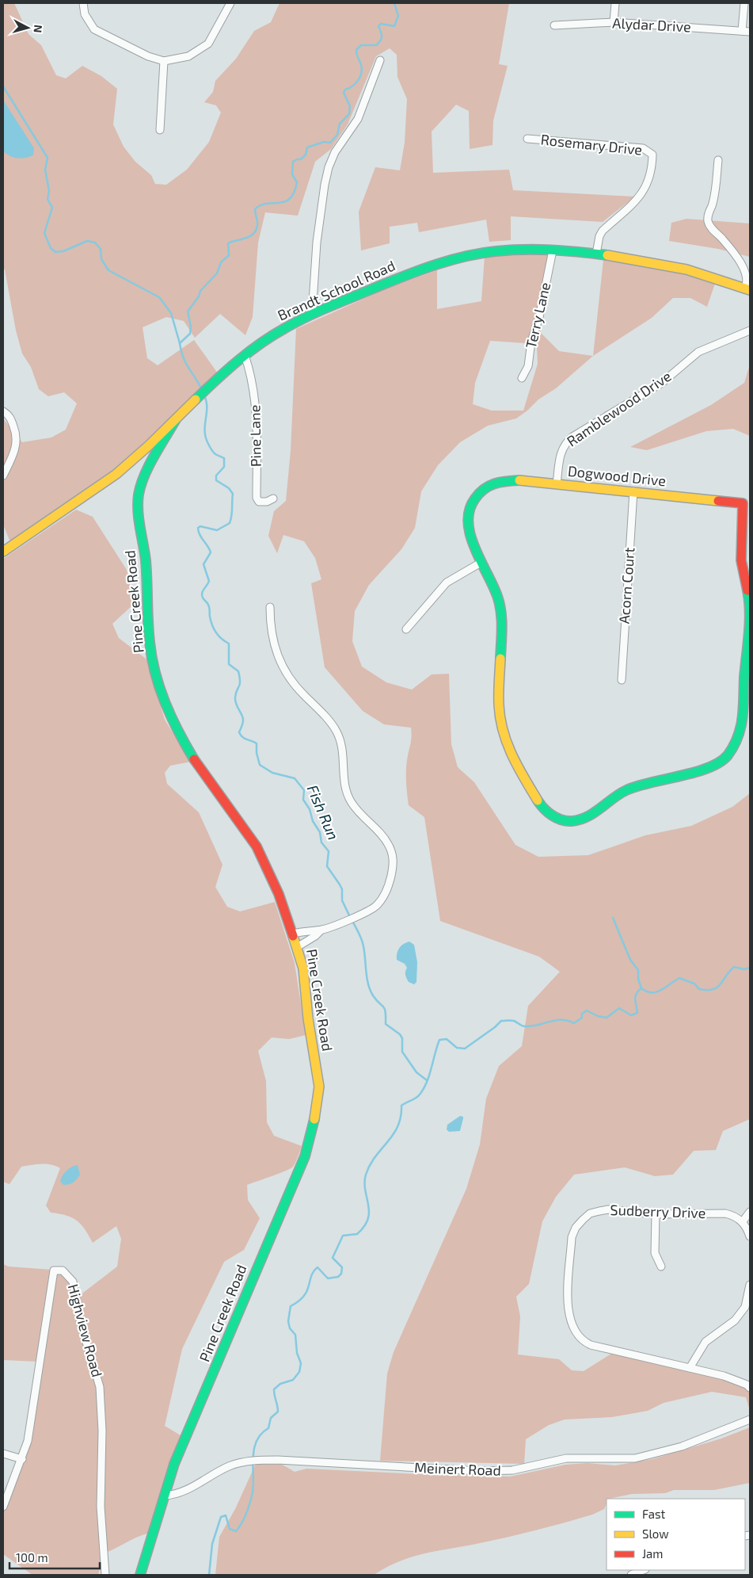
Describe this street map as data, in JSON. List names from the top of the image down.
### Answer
{
  "streets": {
    "street": [
      "Alydar Drive",
      "Rosemary Drive",
      "Brandt School Road",
      "Terry Lane",
      "Ramblewood Drive",
      "Pine Lane",
      "Dogwood Drive",
      "Acorn Court",
      "Pine Creek Road",
      "Sudberry Drive",
      "Highview Road",
      "Meinert Road"
    ]
  },
  "crossings": [
    ["Rosemary Drive", "Brandt School Road"],
    ["Brandt School Road", "Terry Lane"],
    ["Brandt School Road", "Pine Lane"],
    ["Brandt School Road", "Pine Creek Road"],
    ["Ramblewood Drive", "Dogwood Drive"],
    ["Dogwood Drive", "Acorn Court"],
    ["Pine Creek Road", "Meinert Road"]
  ],
  "water": ["Fish Run"],
  "legend": ["Fast", "Slow", "Jam"],
  "scale_bar": "100 m",
  "north": "right"
}
